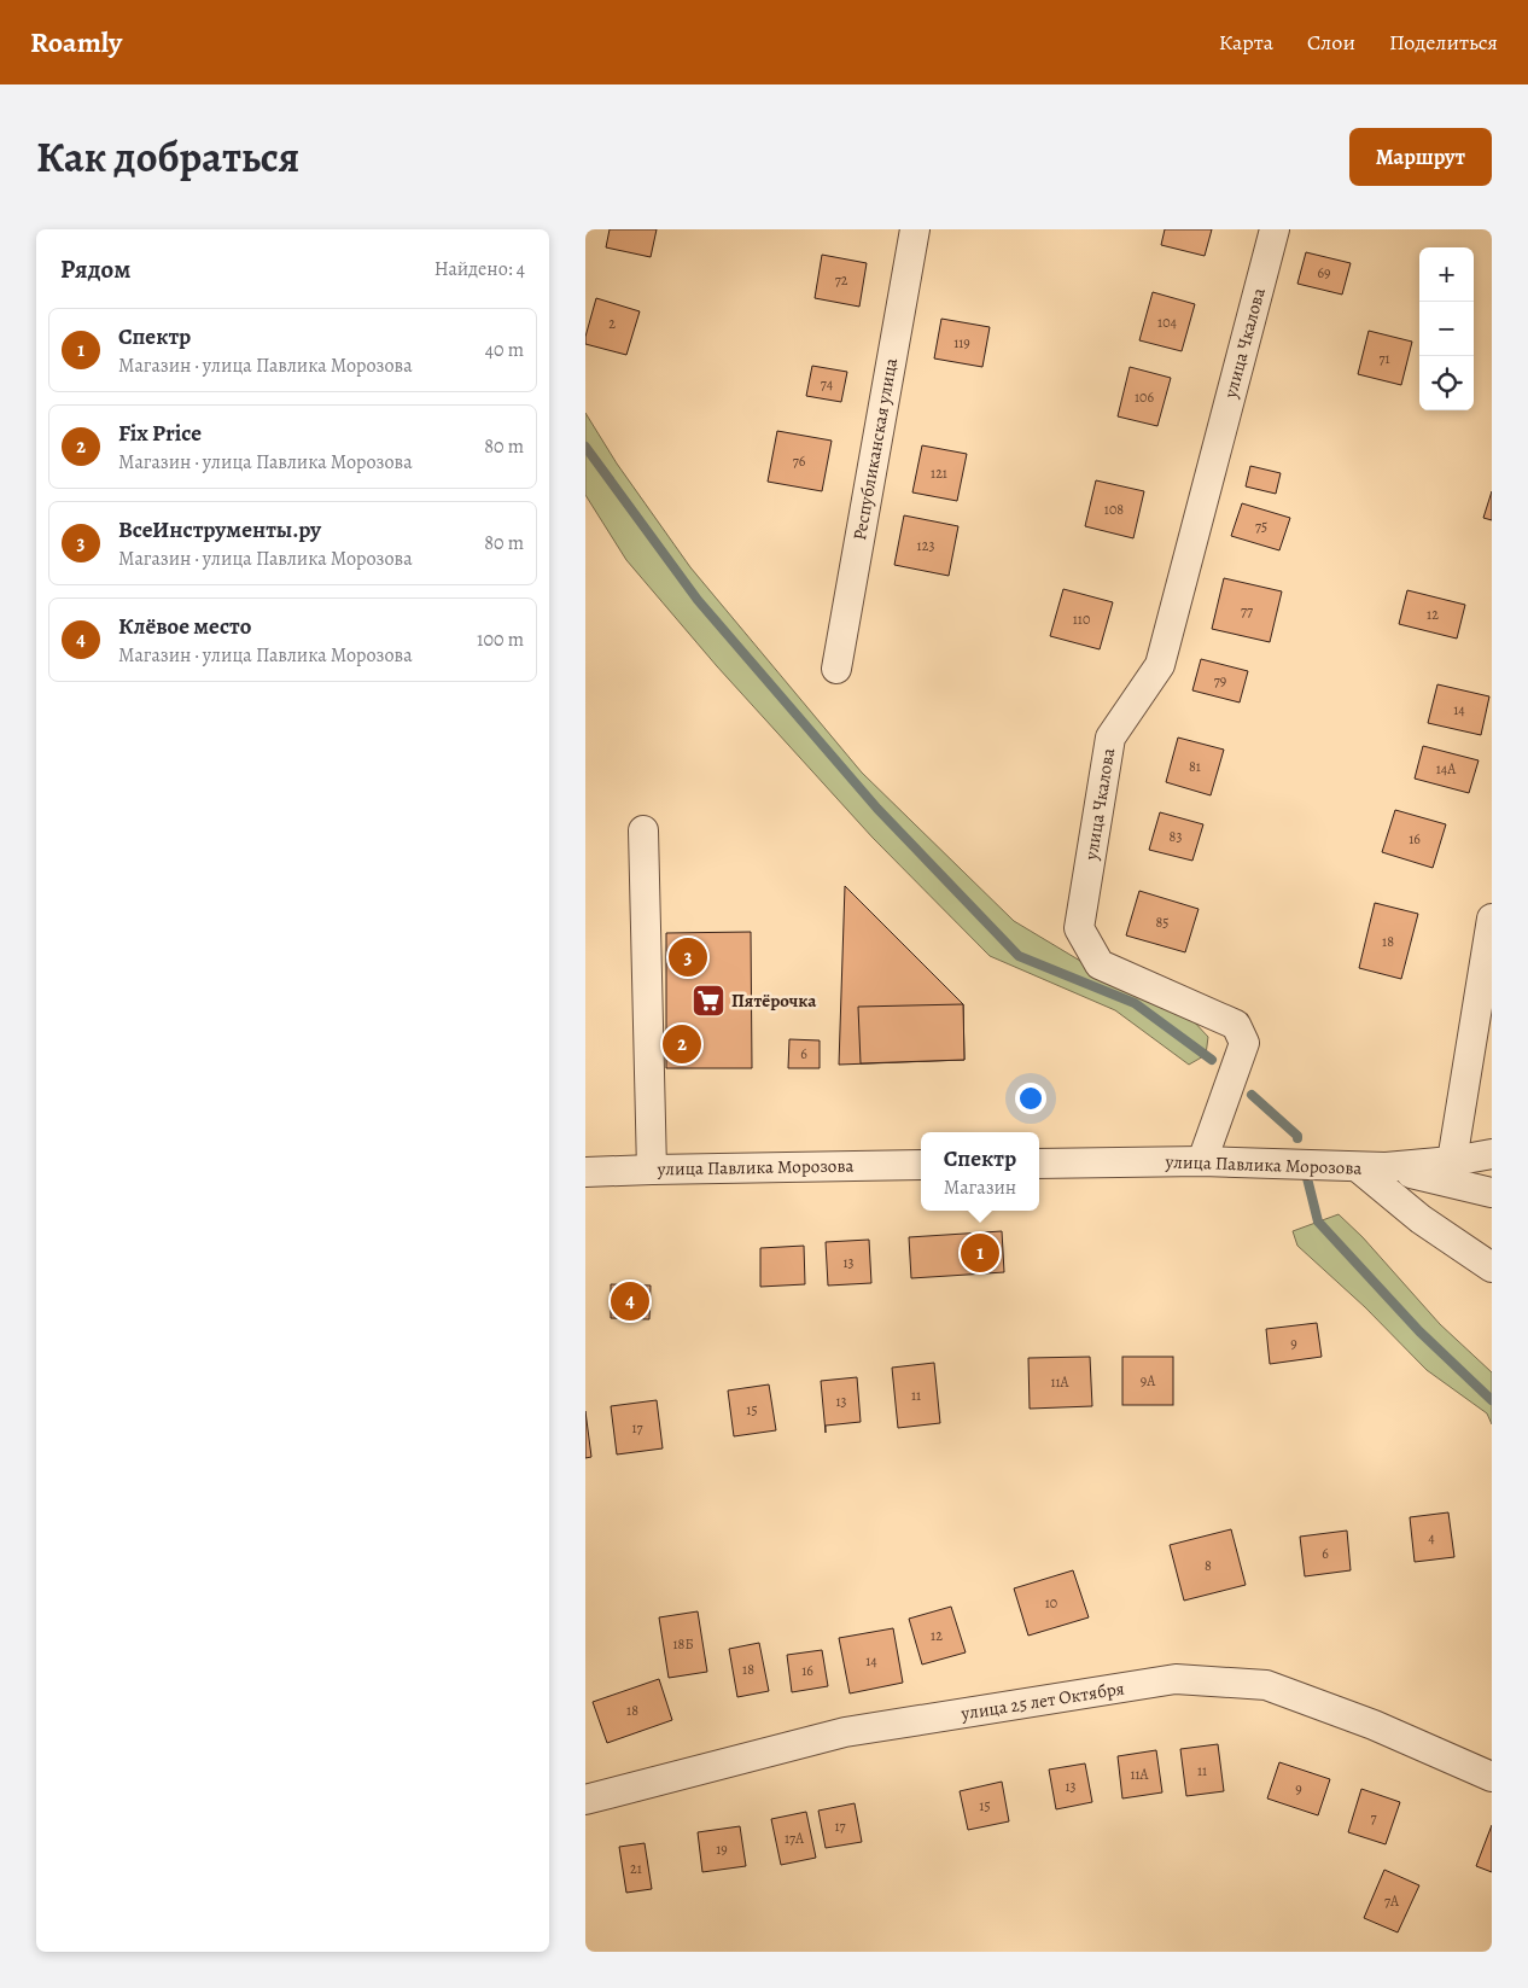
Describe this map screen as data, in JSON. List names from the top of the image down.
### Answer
{
  "streets": {
    "street": [
      "улица Чкалова",
      "Республиканская улица",
      "улица Павлика Морозова",
      "улица 25 лет Октября"
    ]
  },
  "crossings": [
    ["улица Чкалова", "улица Павлика Морозова"]
  ],
  "places": {
    "supermarket": ["Пятёрочка"]
  },
  "house_numbers": [
    "69",
    "72",
    "104",
    "2",
    "119",
    "71",
    "74",
    "106",
    "76",
    "121",
    "108",
    "75",
    "123",
    "77",
    "12",
    "110",
    "79",
    "14",
    "81",
    "14А",
    "83",
    "16",
    "85",
    "18",
    "6",
    "13",
    "9",
    "9А",
    "11А",
    "11",
    "13",
    "15",
    "17",
    "4",
    "6",
    "8",
    "10",
    "12",
    "18Б",
    "14",
    "18",
    "16",
    "18",
    "11",
    "11А",
    "13",
    "9",
    "15",
    "7",
    "17",
    "17А",
    "19",
    "21",
    "7А"
  ],
  "page": {
    "header": "Roamly",
    "nav": ["Карта", "Слои", "Поделиться"],
    "title": "Как добраться",
    "buttons": "Маршрут",
    "heading": ["Рядом", "Найдено: 4"],
    "map_buttons": ["+", "−"],
    "list": [
      {
        "mark": "1",
        "name": "Спектр",
        "note": "Магазин · улица Павлика Морозова",
        "value": "40 m"
      },
      {
        "mark": "2",
        "name": "Fix Price",
        "note": "Магазин · улица Павлика Морозова",
        "value": "80 m"
      },
      {
        "mark": "3",
        "name": "ВсеИнструменты.ру",
        "note": "Магазин · улица Павлика Морозова",
        "value": "80 m"
      },
      {
        "mark": "4",
        "name": "Клёвое место",
        "note": "Магазин · улица Павлика Морозова",
        "value": "100 m"
      }
    ],
    "pins": [
      "3",
      "2",
      "1",
      "4"
    ],
    "popup": ["Спектр", "Магазин"]
  }
}
